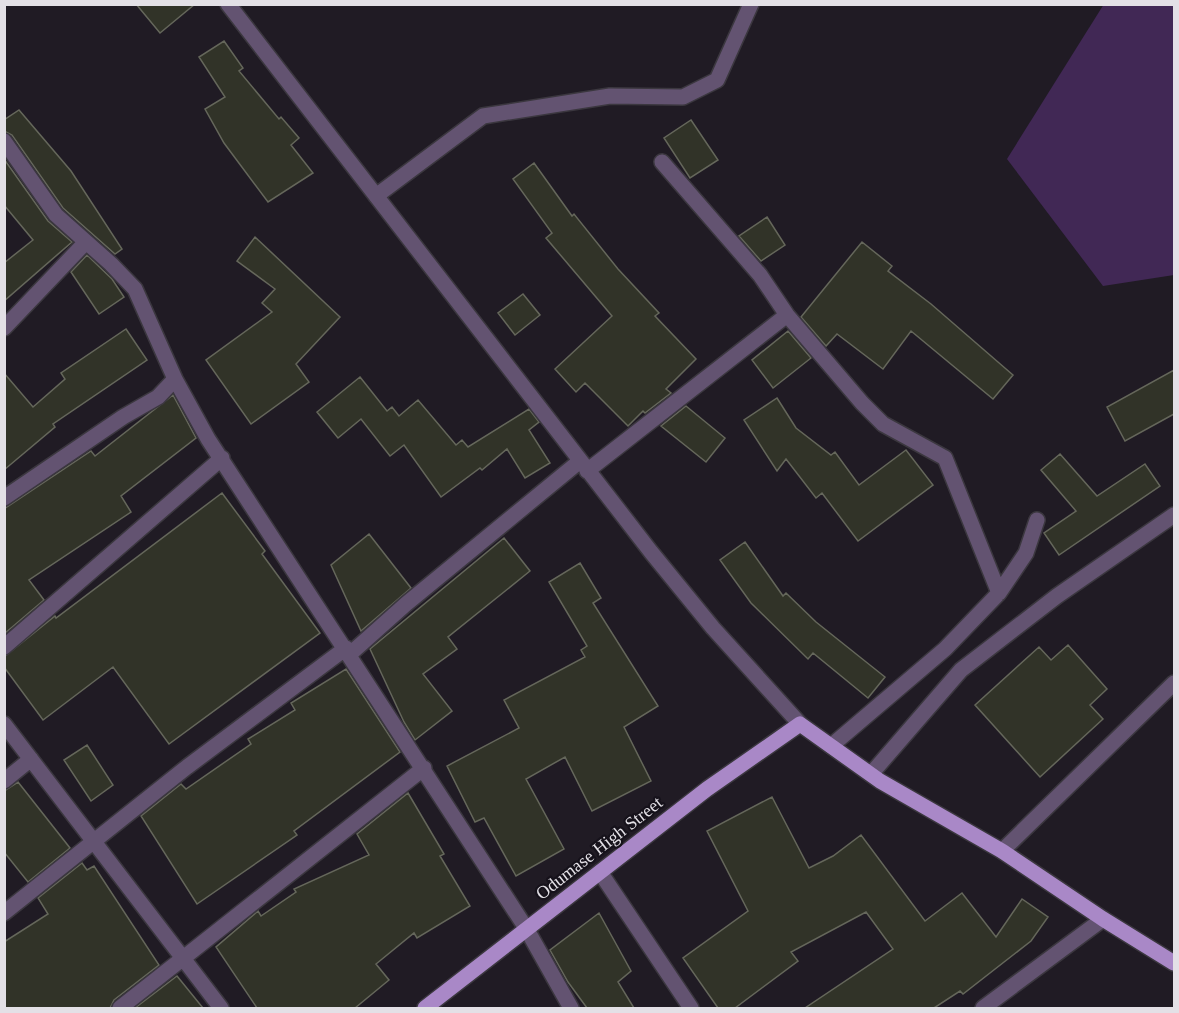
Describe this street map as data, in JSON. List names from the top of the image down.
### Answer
{
  "streets": {
    "main road": ["Odumase High Street"]
  }
}
